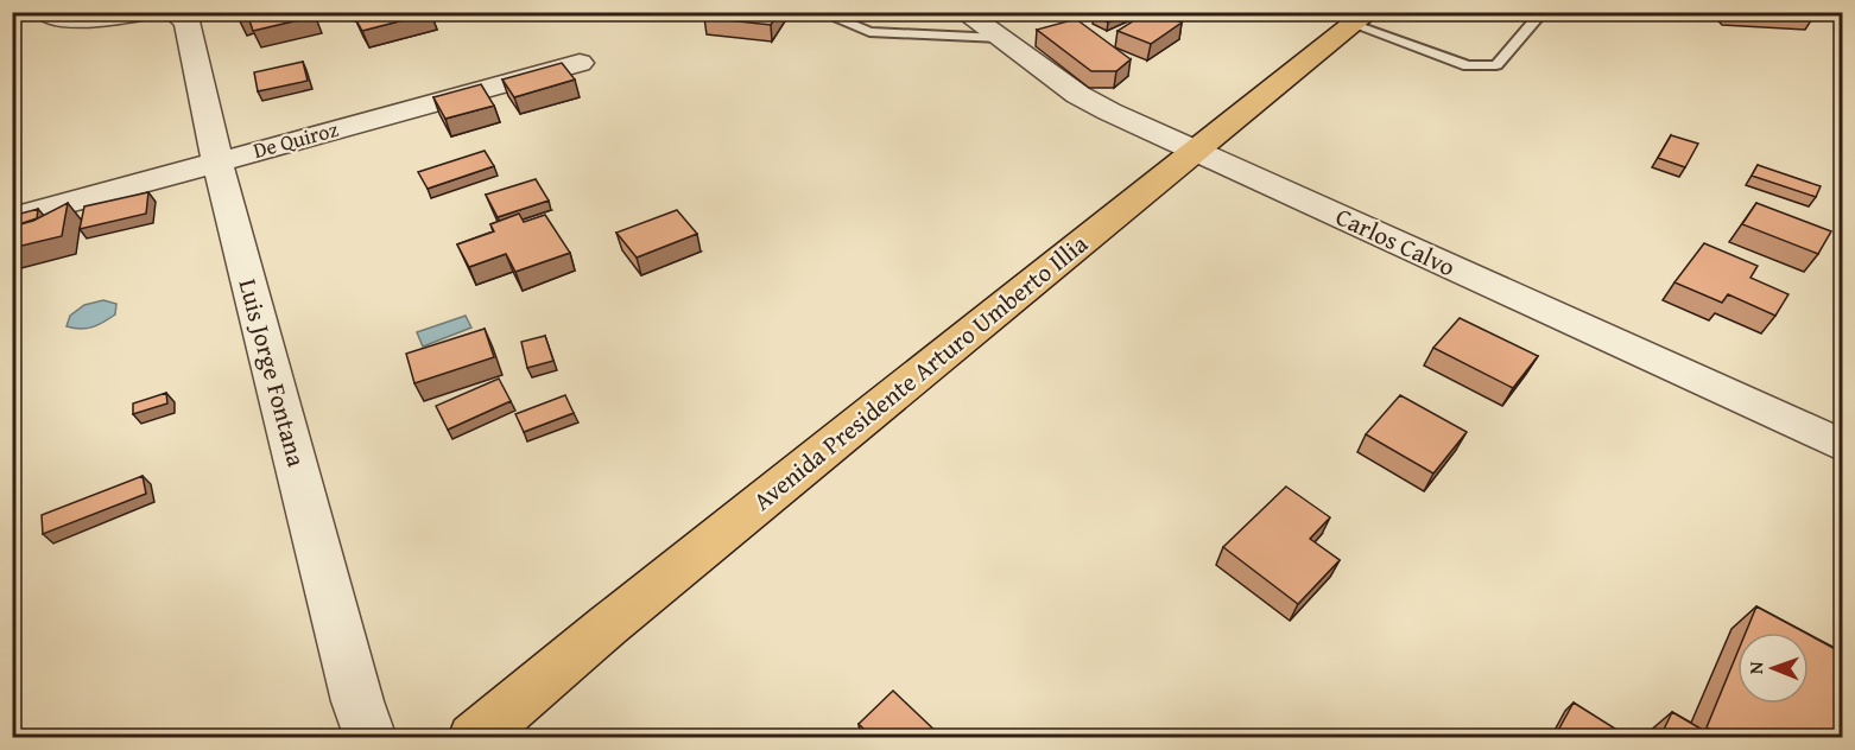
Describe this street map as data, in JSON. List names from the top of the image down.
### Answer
{
  "streets": {
    "main road": ["Avenida Presidente Arturo Umberto Illia"],
    "street": ["De Quiroz", "Carlos Calvo", "Luis Jorge Fontana"]
  },
  "crossings": [
    ["De Quiroz", "Luis Jorge Fontana"],
    ["Carlos Calvo", "Avenida Presidente Arturo Umberto Illia"]
  ],
  "north": "left"
}
